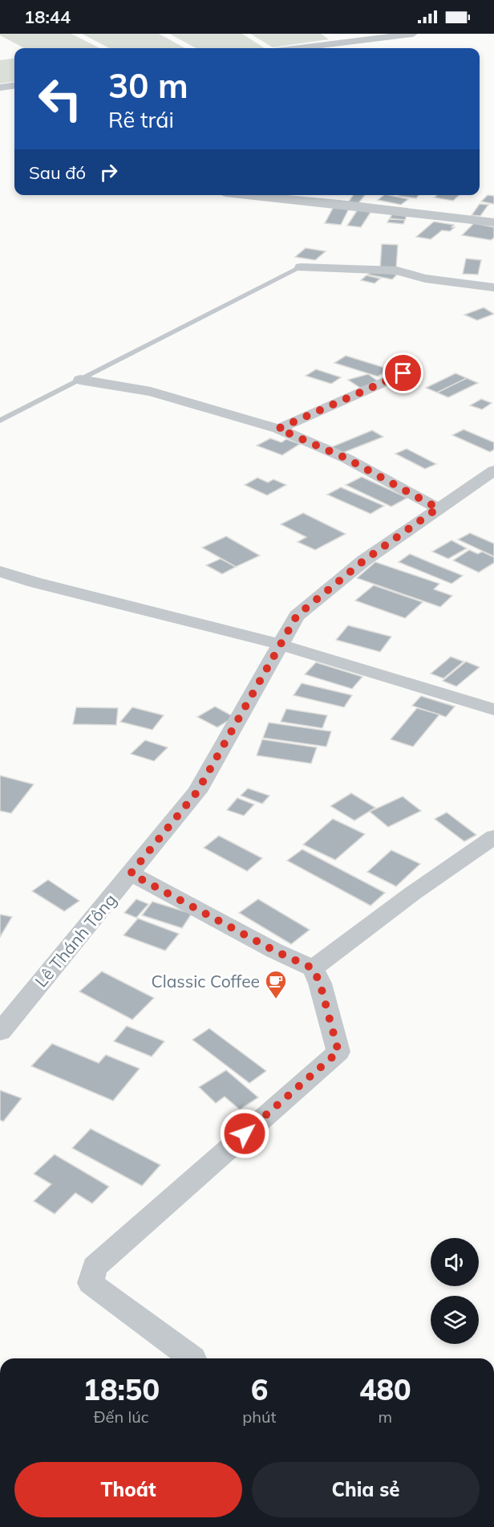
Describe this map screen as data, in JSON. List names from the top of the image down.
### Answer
{
  "streets": {
    "street": ["Lê Thánh Tông"]
  },
  "places": {
    "cafe": ["Classic Coffee"]
  },
  "page": {
    "status": "18:44",
    "turn": ["30 m", "Rẽ trái"],
    "then": "Sau đó",
    "eta": [
      "18:50",
      "Đến lúc",
      "6",
      "phút",
      "480",
      "m"
    ],
    "buttons": ["Thoát", "Chia sẻ"]
  }
}
